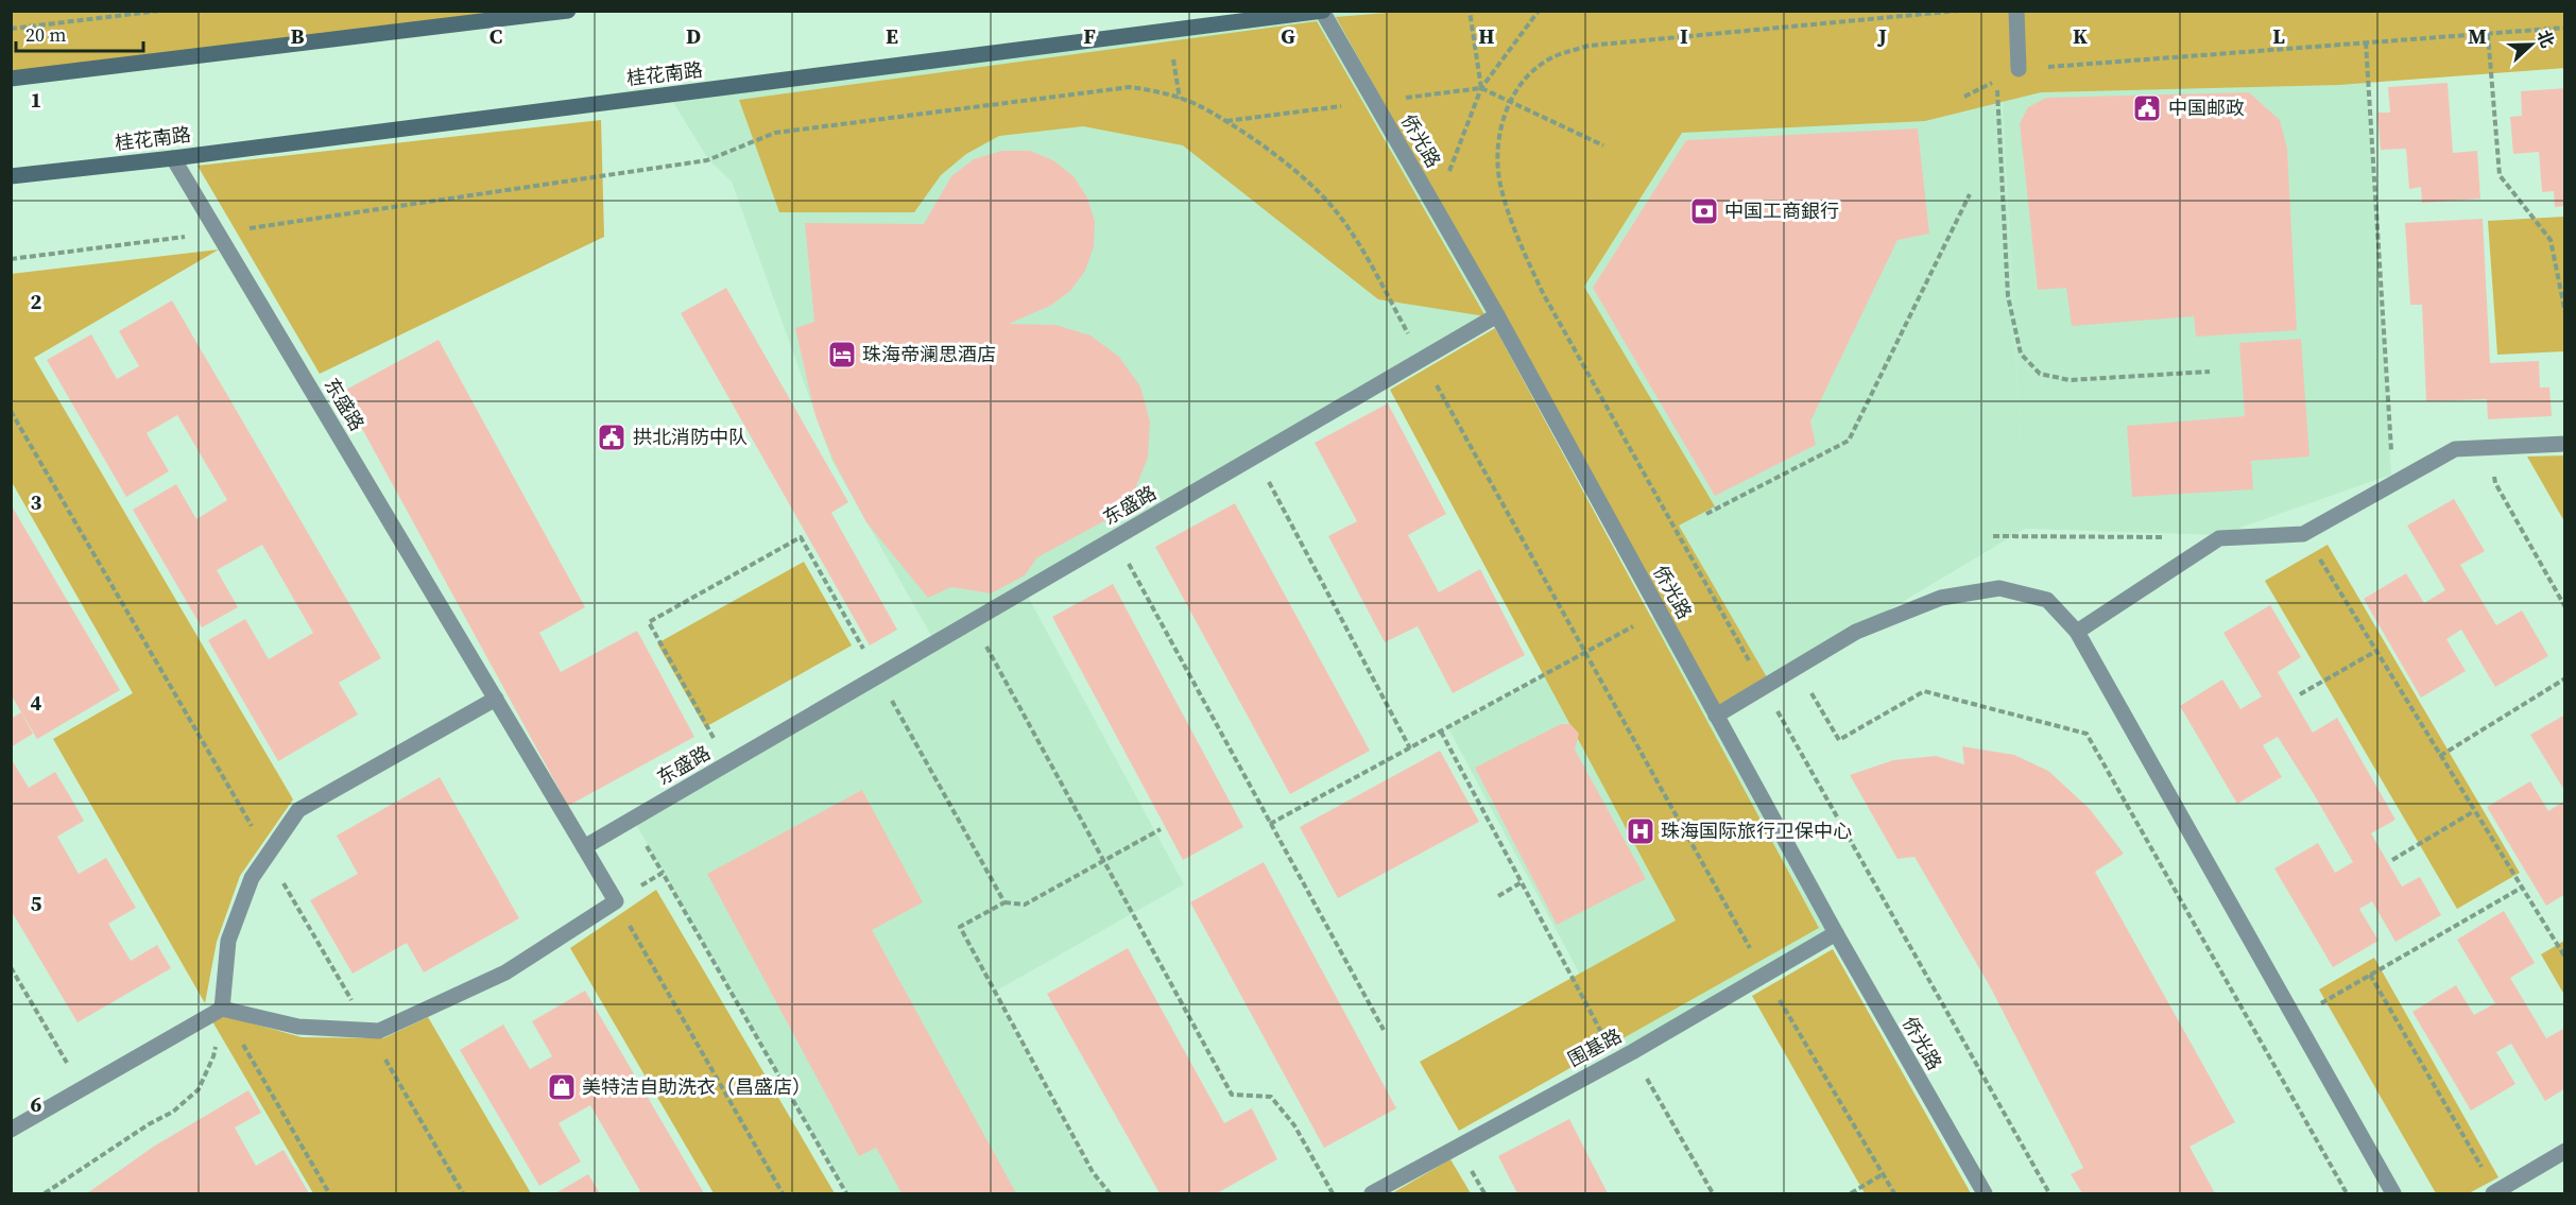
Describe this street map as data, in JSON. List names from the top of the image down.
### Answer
{
  "streets": {
    "main road": ["桂花南路"],
    "street": ["侨光路", "东盛路", "围基路"]
  },
  "crossings": [
    ["桂花南路", "侨光路"],
    ["桂花南路", "东盛路"],
    ["侨光路", "东盛路"],
    ["侨光路", "围基路"]
  ],
  "places": {
    "public building": ["中国邮政", "拱北消防中队"],
    "bank": ["中国工商銀行"],
    "hotel": ["珠海帝澜思酒店"],
    "hospital": ["珠海国际旅行卫保中心"],
    "shop": ["美特洁自助洗衣（昌盛店）"]
  },
  "scale_bar": "20 m",
  "north": "right",
  "grid": {
    "columns": [
      "B",
      "C",
      "D",
      "E",
      "F",
      "G",
      "H",
      "I",
      "J",
      "K",
      "L",
      "M"
    ],
    "rows": [
      "1",
      "2",
      "3",
      "4",
      "5",
      "6"
    ]
  }
}
